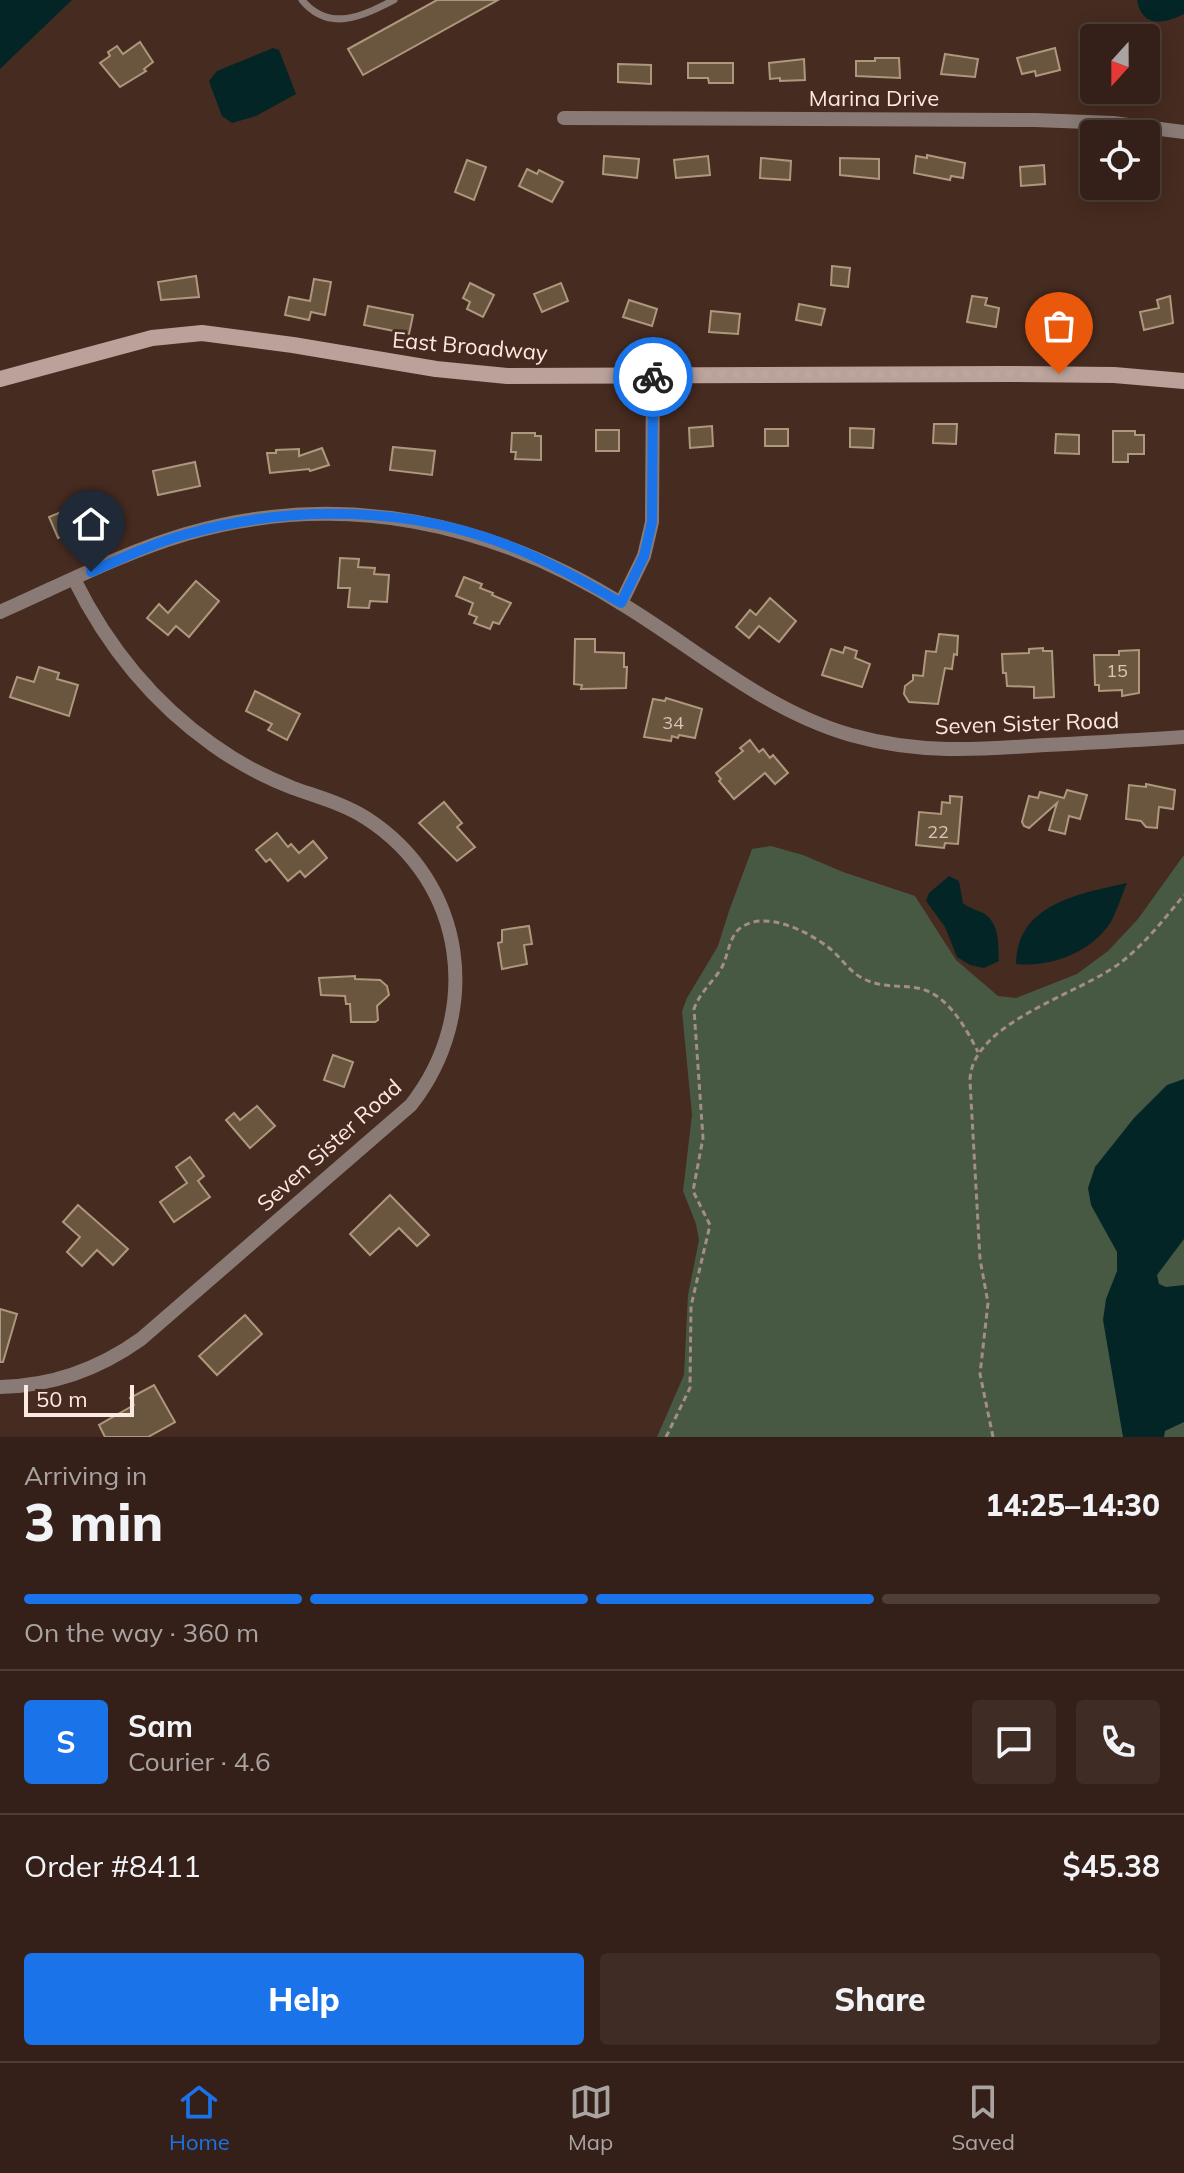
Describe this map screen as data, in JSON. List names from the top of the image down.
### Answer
{
  "streets": {
    "street": ["Marina Drive", "East Broadway", "Seven Sister Road"]
  },
  "house_numbers": ["15", "34", "22"],
  "scale_bar": "50 m",
  "north": "bottom",
  "page": {
    "scale": "50 m",
    "heading": ["3 min", "Arriving in", "14:25–14:30"],
    "panel": [
      "Sam",
      "Courier · 4.6",
      "Order #8411",
      "$45.38"
    ],
    "bar": "On the way · 360 m",
    "round": "S",
    "buttons": ["Help", "Share"],
    "tabs": ["Home", "Map", "Saved"]
  }
}
